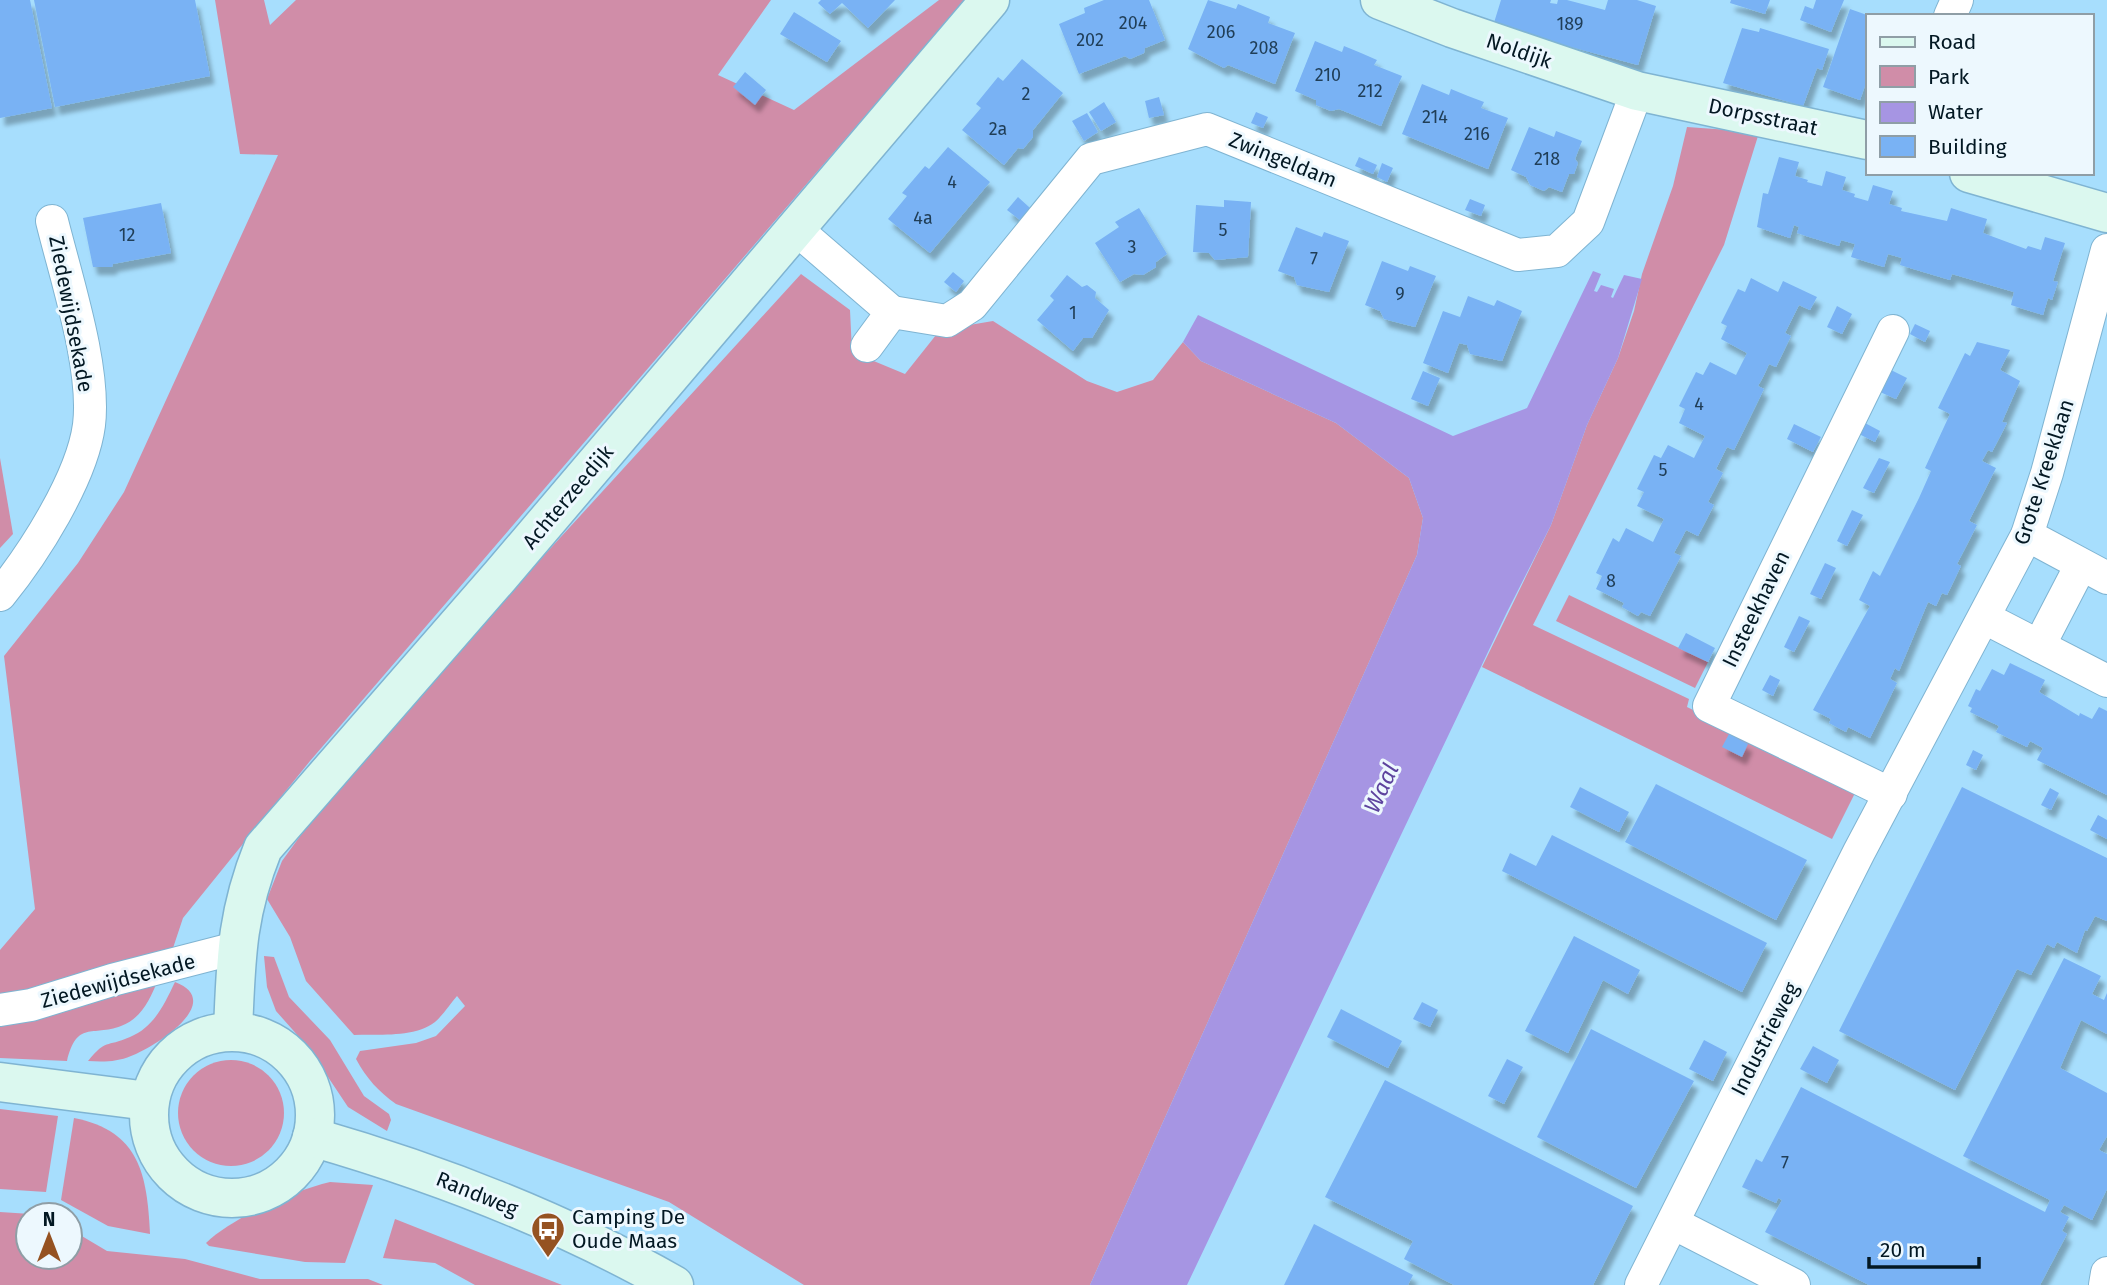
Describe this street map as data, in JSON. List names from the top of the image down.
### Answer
{
  "streets": {
    "street": [
      "Noldijk",
      "Dorpsstraat",
      "Zwingeldam",
      "Ziedewijdsekade",
      "Grote Kreeklaan",
      "Achterzeedijk",
      "Insteekhaven",
      "Industrieweg",
      "Randweg"
    ]
  },
  "crossings": [
    ["Noldijk", "Dorpsstraat"],
    ["Noldijk", "Zwingeldam"],
    ["Dorpsstraat", "Zwingeldam"],
    ["Ziedewijdsekade", "Achterzeedijk"],
    ["Grote Kreeklaan", "Insteekhaven"],
    ["Grote Kreeklaan", "Industrieweg"],
    ["Achterzeedijk", "Randweg"],
    ["Insteekhaven", "Industrieweg"]
  ],
  "water": ["Waal"],
  "places": {
    "bus stop": ["Camping De Oude Maas"]
  },
  "house_numbers": [
    "204",
    "189",
    "206",
    "202",
    "208",
    "210",
    "212",
    "2",
    "214",
    "2a",
    "216",
    "218",
    "4",
    "4a",
    "5",
    "12",
    "3",
    "7",
    "9",
    "1",
    "4",
    "5",
    "8",
    "7"
  ],
  "legend": [
    "Road",
    "Park",
    "Water",
    "Building"
  ],
  "scale_bar": "20 m",
  "north": "top"
}
